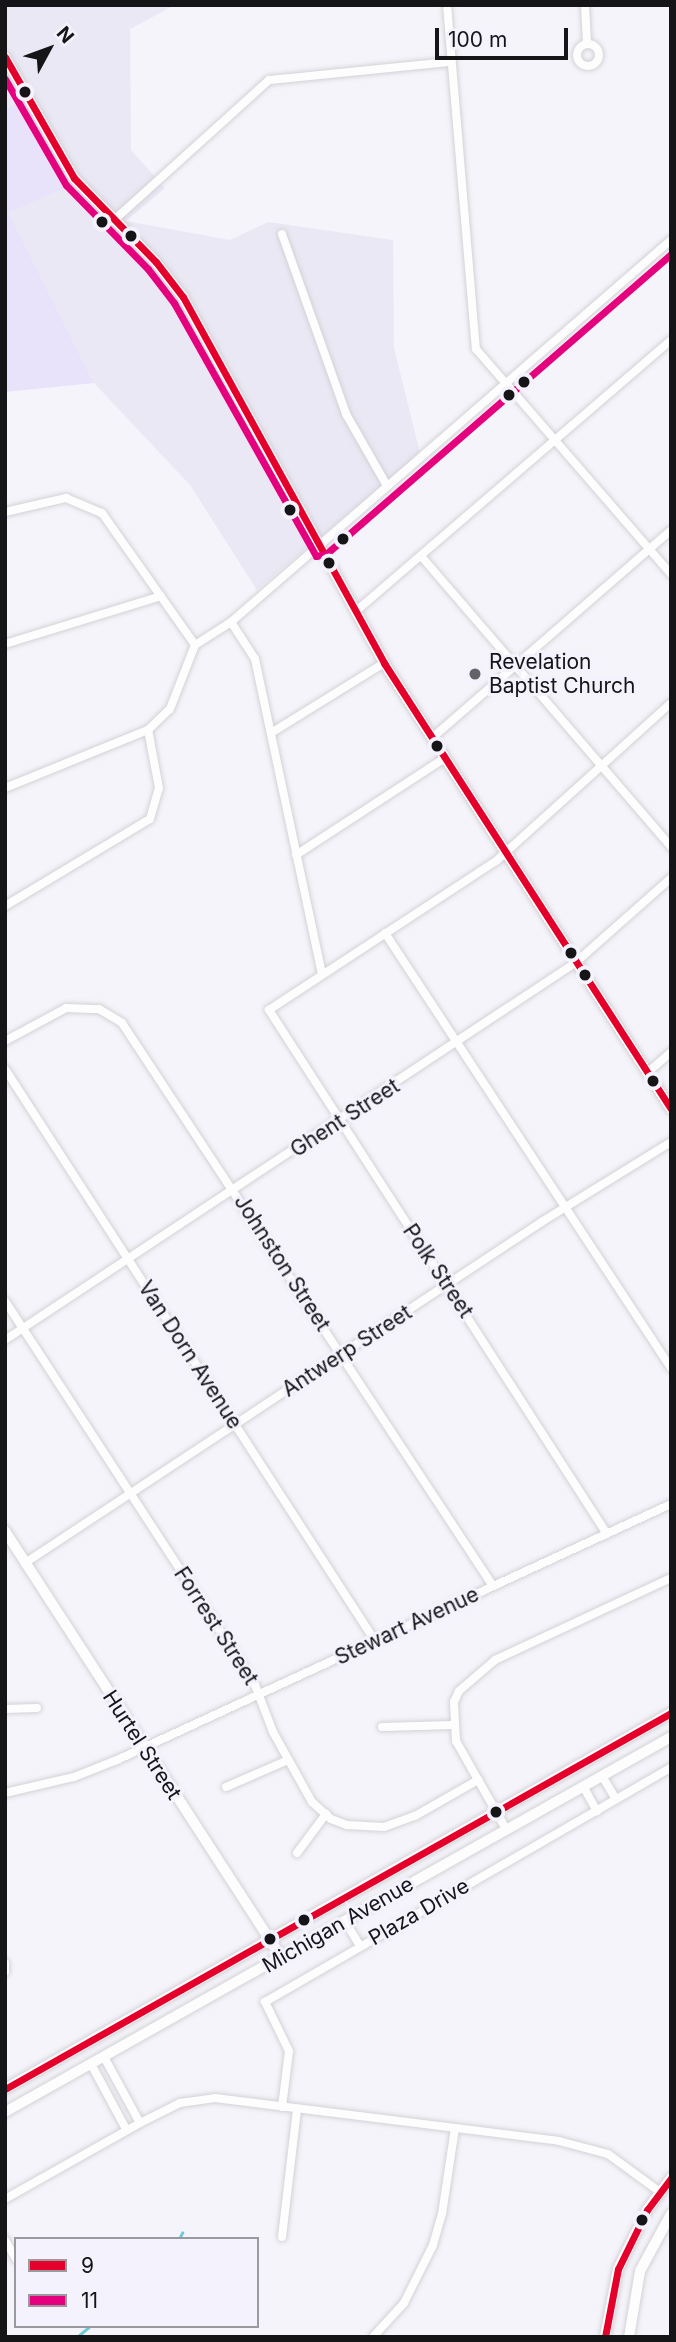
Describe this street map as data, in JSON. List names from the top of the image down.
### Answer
{
  "streets": {
    "main road": ["Michigan Avenue"],
    "street": [
      "Ghent Street",
      "Johnston Street",
      "Polk Street",
      "Antwerp Street",
      "Van Dorn Avenue",
      "Forrest Street",
      "Stewart Avenue",
      "Hurtel Street",
      "Plaza Drive"
    ]
  },
  "crossings": [
    ["Ghent Street", "Johnston Street"],
    ["Ghent Street", "Polk Street"],
    ["Ghent Street", "Van Dorn Avenue"],
    ["Ghent Street", "Forrest Street"],
    ["Johnston Street", "Antwerp Street"],
    ["Johnston Street", "Stewart Avenue"],
    ["Polk Street", "Antwerp Street"],
    ["Polk Street", "Stewart Avenue"],
    ["Antwerp Street", "Van Dorn Avenue"],
    ["Antwerp Street", "Forrest Street"],
    ["Antwerp Street", "Hurtel Street"],
    ["Van Dorn Avenue", "Stewart Avenue"],
    ["Forrest Street", "Stewart Avenue"],
    ["Stewart Avenue", "Hurtel Street"],
    ["Hurtel Street", "Michigan Avenue"]
  ],
  "places": ["Revelation Baptist Church"],
  "lines": ["transit line 9", "transit line 11"],
  "legend": ["9", "11"],
  "scale_bar": "100 m",
  "north": "top right"
}
